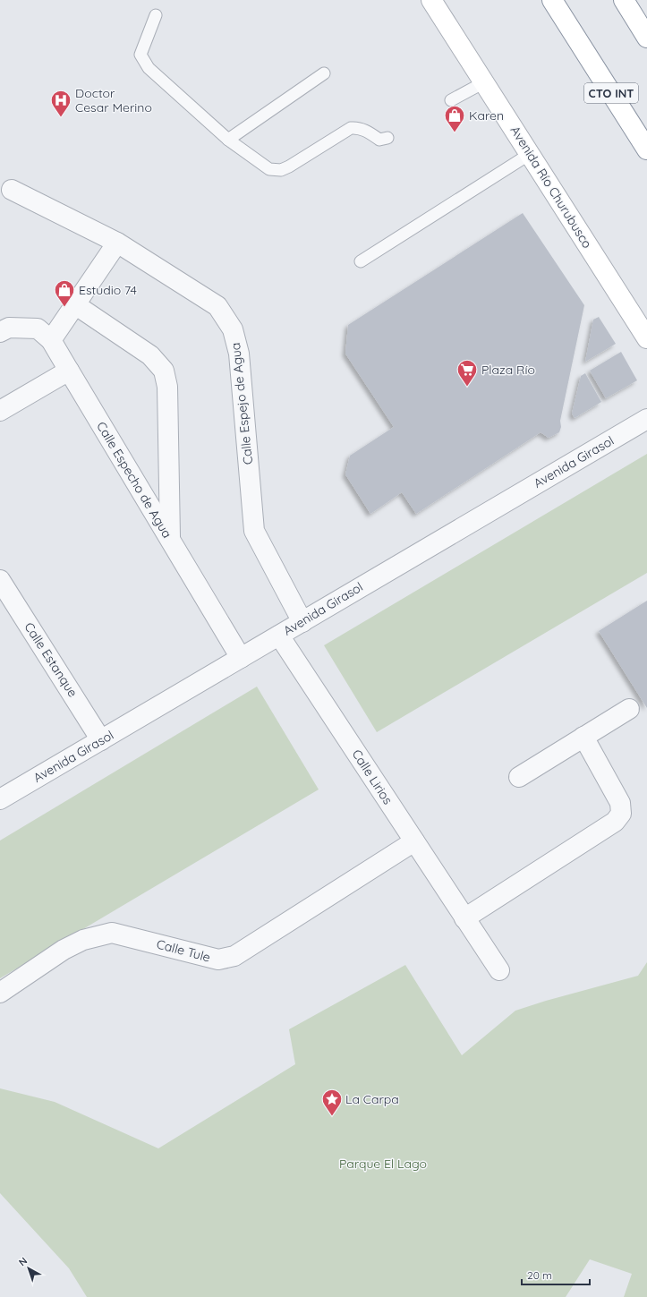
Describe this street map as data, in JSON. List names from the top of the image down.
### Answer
{
  "streets": {
    "main road": ["CTO INT", "Avenida Río Churubusco"],
    "street": [
      "Calle Espejo de Agua",
      "Avenida Girasol",
      "Calle Especho de Agua",
      "Calle Estanque",
      "Calle Lirios",
      "Calle Tule"
    ]
  },
  "crossings": [
    ["Calle Espejo de Agua", "Avenida Girasol"],
    ["Avenida Girasol", "Calle Especho de Agua"],
    ["Avenida Girasol", "Calle Estanque"],
    ["Avenida Girasol", "Calle Lirios"],
    ["Calle Lirios", "Calle Tule"]
  ],
  "parks": ["Parque El Lago"],
  "places": {
    "hospital": ["Doctor Cesar Merino"],
    "shop": ["Karen", "Estudio 74"],
    "supermarket": ["Plaza Río"],
    "place": ["La Carpa"]
  },
  "scale_bar": "20 m",
  "north": "top left"
}
